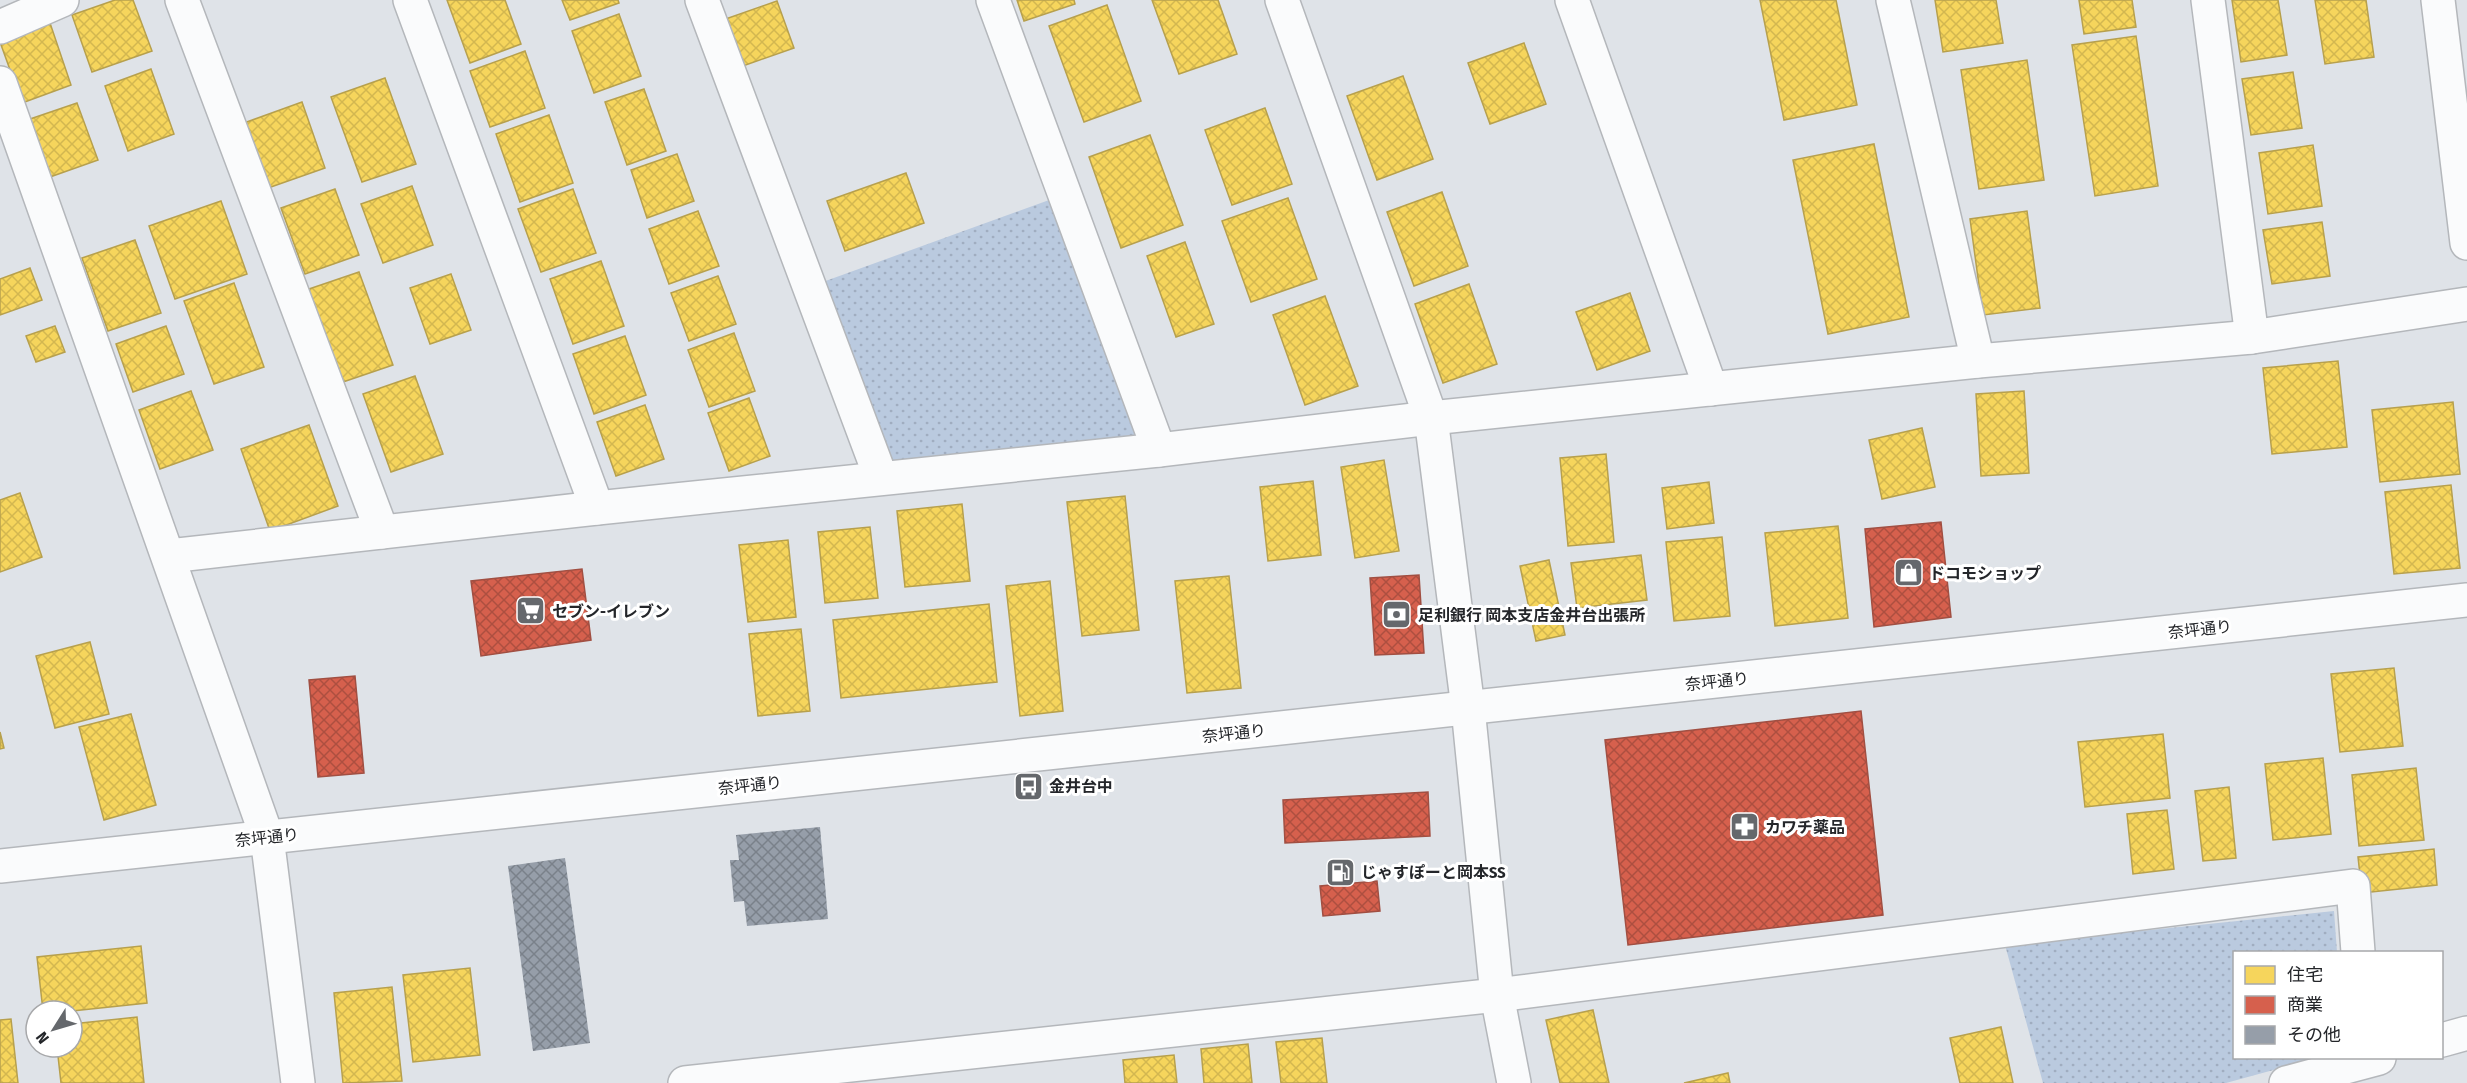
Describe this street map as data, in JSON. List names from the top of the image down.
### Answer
{
  "streets": {
    "street": ["奈坪通り"]
  },
  "places": {
    "shop": ["ドコモショップ"],
    "supermarket": ["セブン-イレブン"],
    "bank": ["足利銀行 岡本支店金井台出張所"],
    "bus stop": ["金井台中"],
    "pharmacy": ["カワチ薬品"],
    "fuel station": ["じゃすぽーと岡本SS"]
  },
  "legend": ["住宅", "商業", "その他"],
  "north": "bottom left"
}
